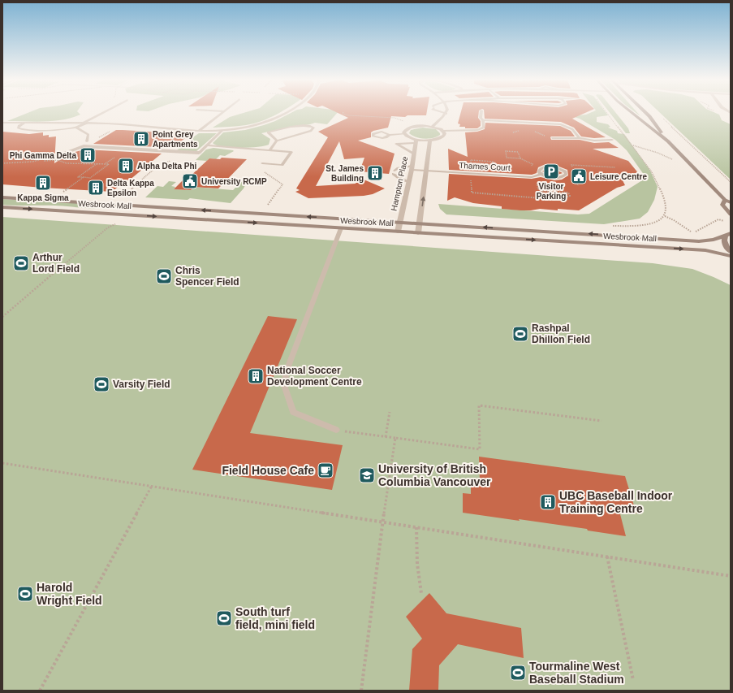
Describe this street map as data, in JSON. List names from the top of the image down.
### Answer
{
  "streets": {
    "main road": ["Wesbrook Mall"],
    "street": ["Hampton Place"],
    "lane": ["Thames Court"]
  },
  "crossings": [
    ["Thames Court", "Hampton Place"],
    ["Hampton Place", "Wesbrook Mall"]
  ],
  "places": {
    "building": [
      "Point Grey Apartments",
      "Phi Gamma Delta",
      "Alpha Delta Phi",
      "St. James Building",
      "Kappa Sigma",
      "Delta Kappa Epsilon",
      "National Soccer Development Centre",
      "UBC Baseball Indoor Training Centre"
    ],
    "parking": ["Visitor Parking"],
    "public building": ["Leisure Centre", "University RCMP"],
    "sports": [
      "Arthur Lord Field",
      "Chris Spencer Field",
      "Rashpal Dhillon Field",
      "Varsity Field",
      "Harold Wright Field",
      "South turf field, mini field",
      "Tourmaline West Baseball Stadium"
    ],
    "cafe": ["Field House Cafe"],
    "school or university": ["University of British Columbia Vancouver"]
  }
}
